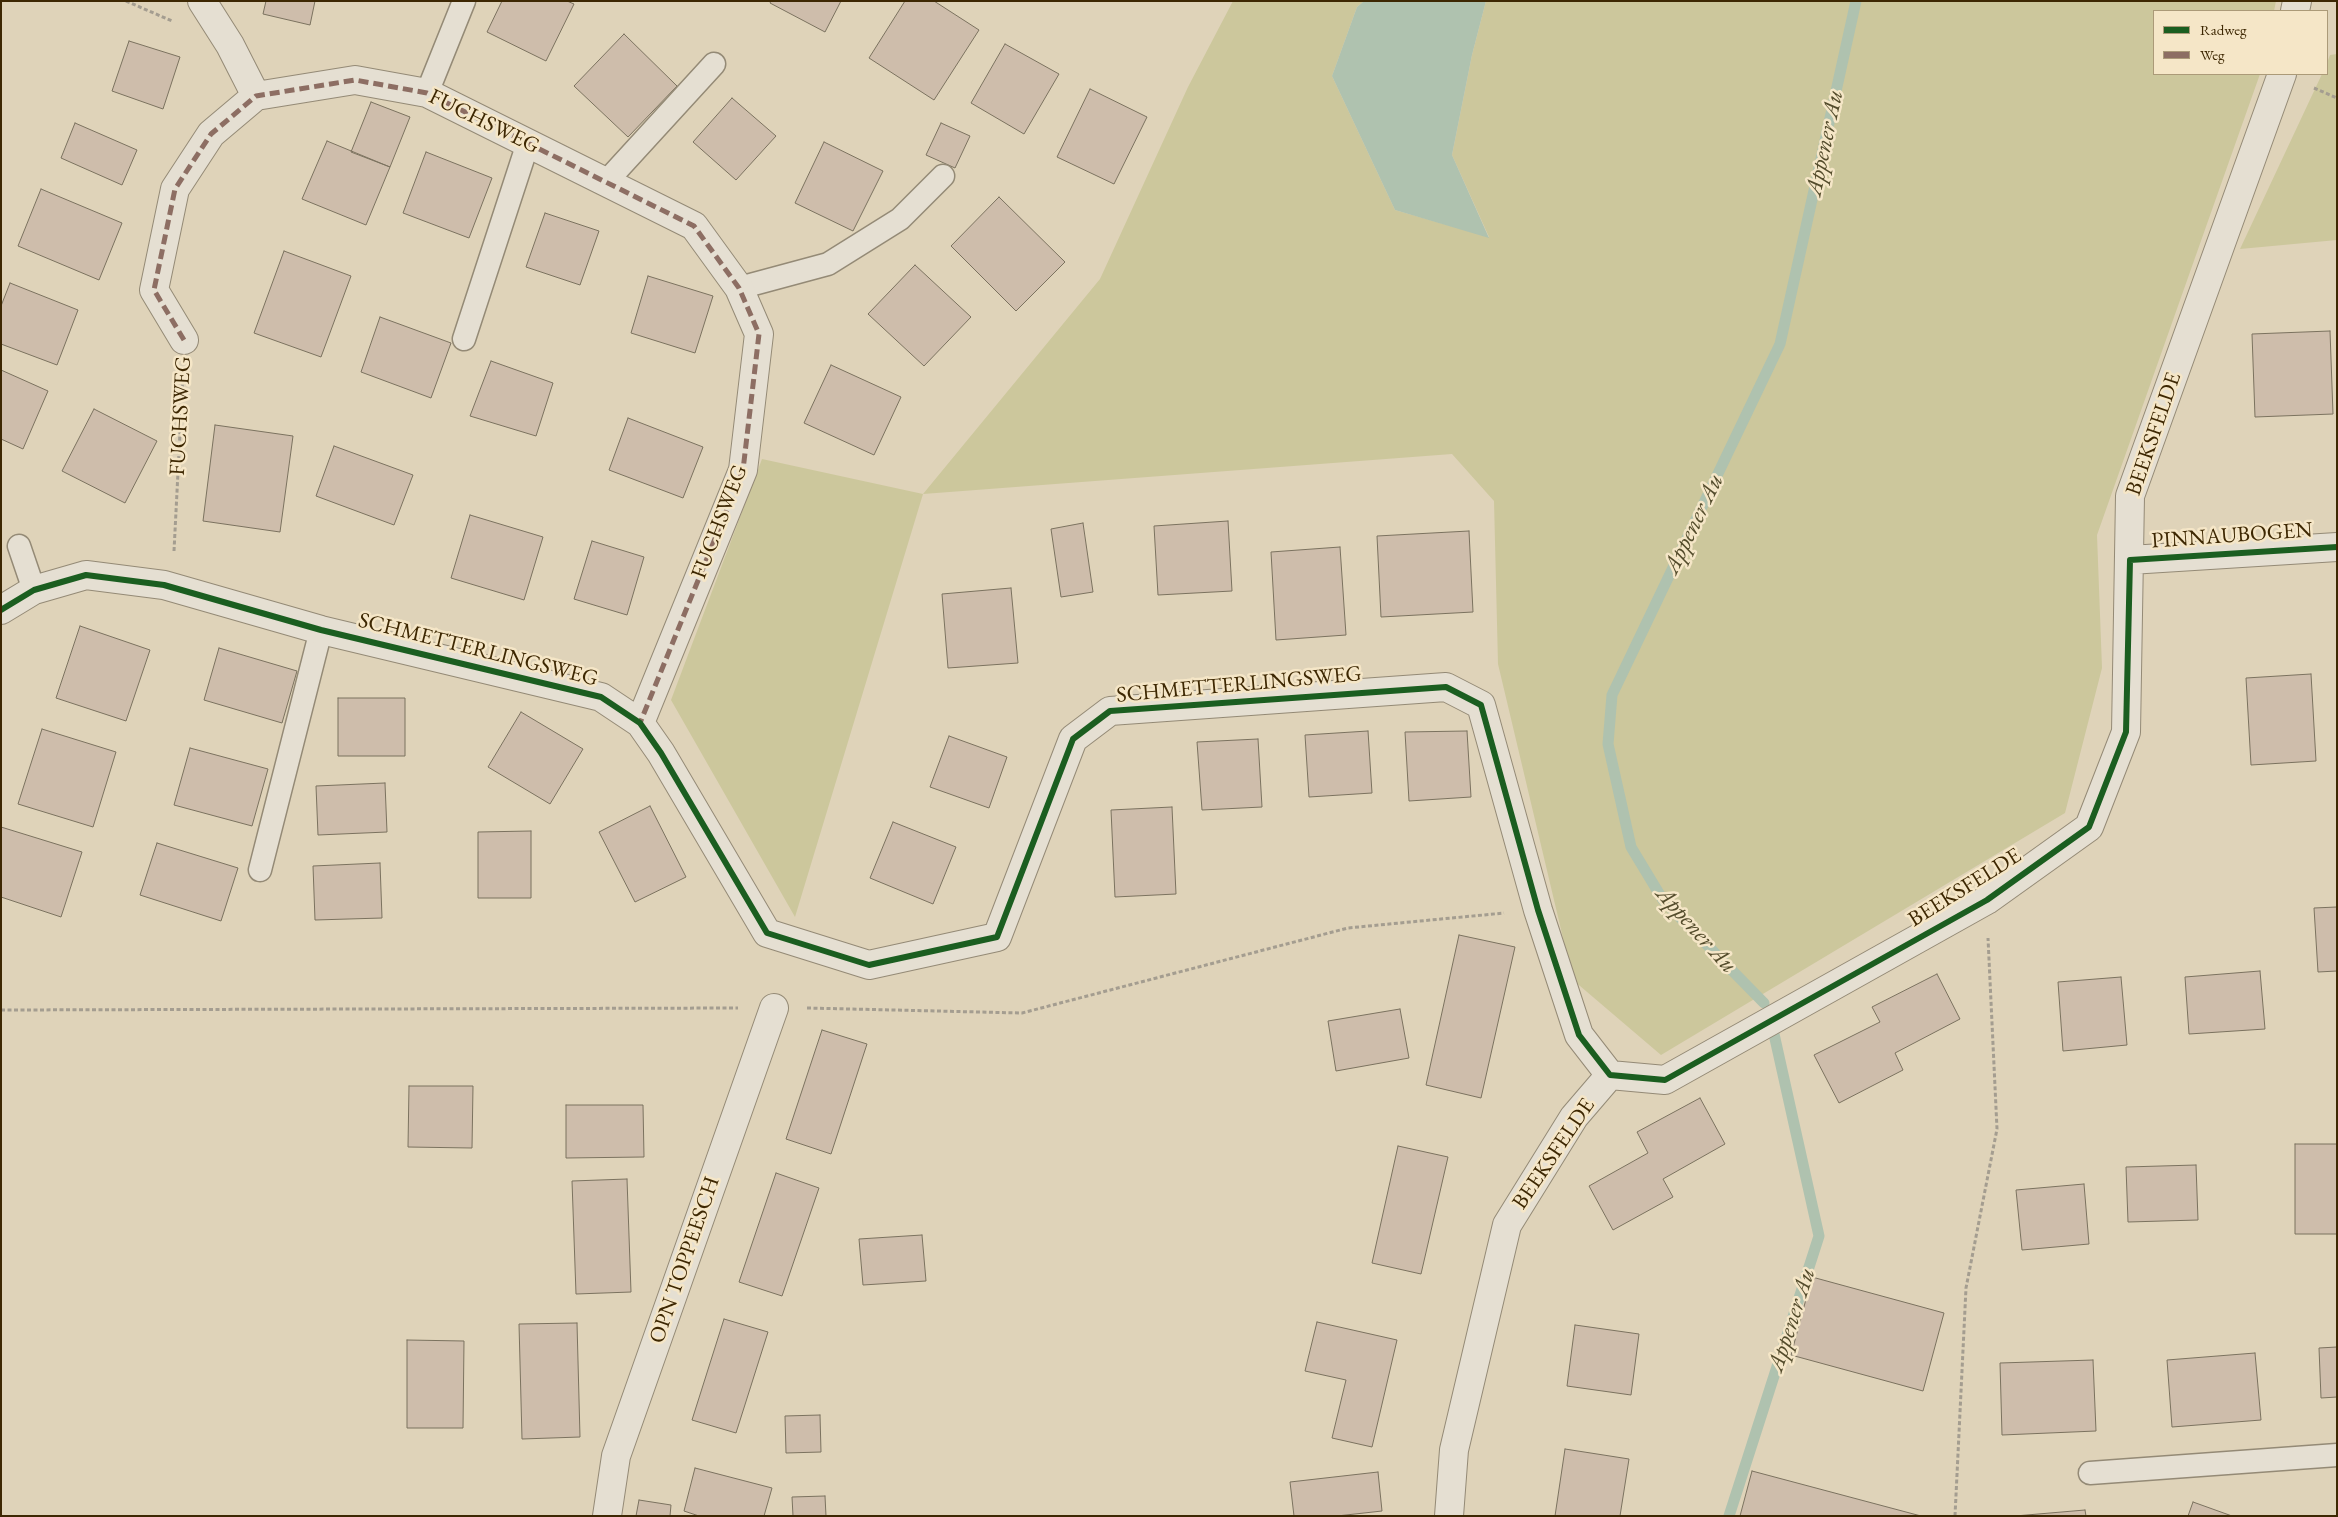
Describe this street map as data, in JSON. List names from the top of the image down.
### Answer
{
  "streets": {
    "street": [
      "FUCHSWEG",
      "BEEKSFELDE",
      "PINNAUBOGEN",
      "SCHMETTERLINGSWEG",
      "OPN TOPPEESCH"
    ]
  },
  "crossings": [
    ["FUCHSWEG", "SCHMETTERLINGSWEG"],
    ["BEEKSFELDE", "PINNAUBOGEN"],
    ["BEEKSFELDE", "SCHMETTERLINGSWEG"]
  ],
  "water": ["Appener Au"],
  "legend": ["Radweg", "Weg"]
}
